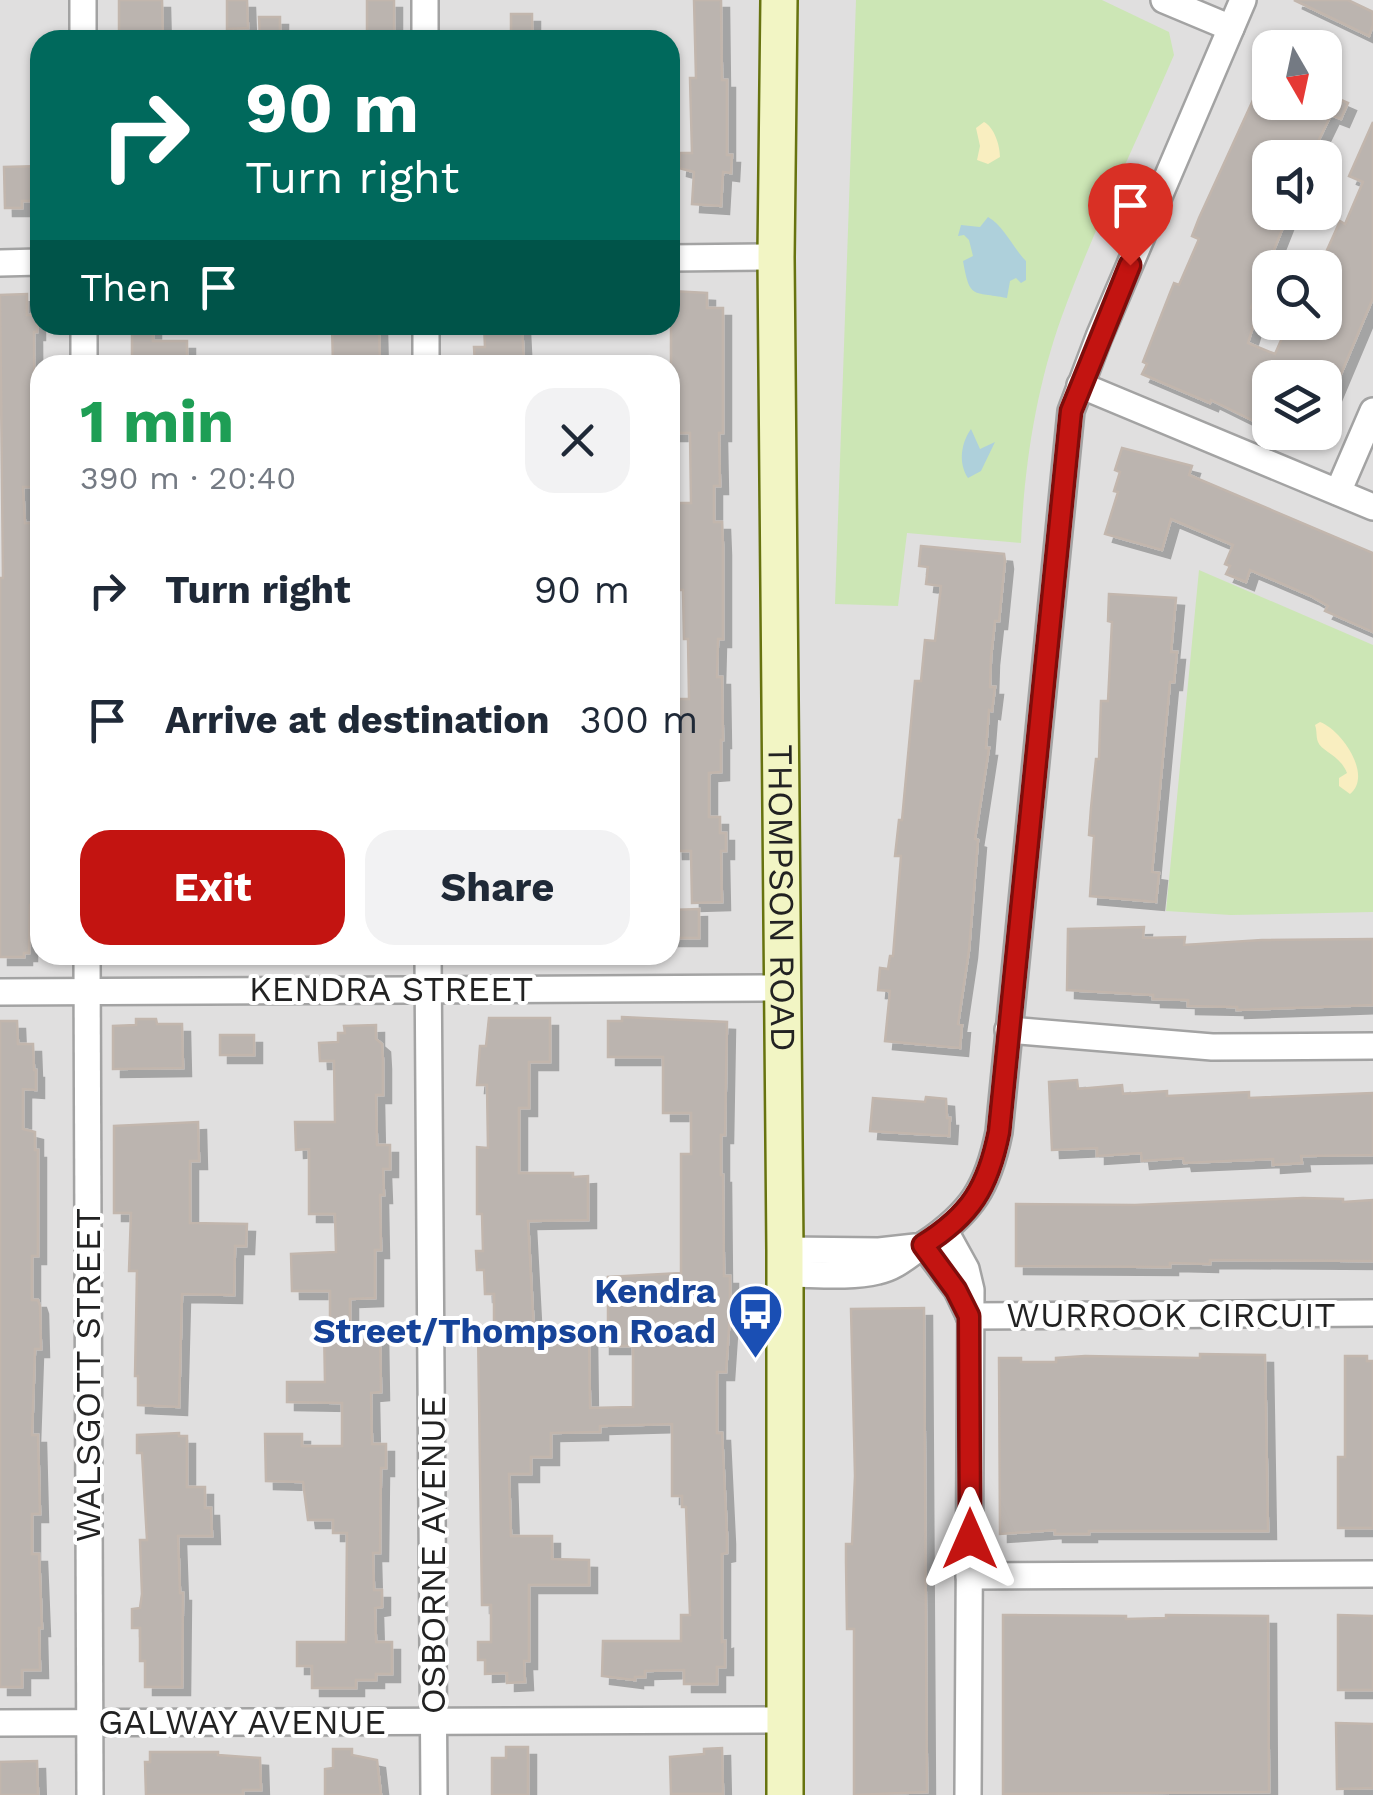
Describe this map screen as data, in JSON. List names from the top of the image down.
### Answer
{
  "streets": {
    "main road": ["THOMPSON ROAD"],
    "street": [
      "KENDRA STREET",
      "WURROOK CIRCUIT",
      "WALSGOTT STREET",
      "OSBORNE AVENUE",
      "GALWAY AVENUE"
    ]
  },
  "crossings": [
    ["THOMPSON ROAD", "KENDRA STREET"],
    ["THOMPSON ROAD", "GALWAY AVENUE"],
    ["KENDRA STREET", "WALSGOTT STREET"],
    ["KENDRA STREET", "OSBORNE AVENUE"],
    ["WALSGOTT STREET", "GALWAY AVENUE"],
    ["OSBORNE AVENUE", "GALWAY AVENUE"]
  ],
  "places": {
    "bus stop": ["Kendra Street/Thompson Road"]
  },
  "north": "bottom",
  "page": {
    "turn": ["90 m", "Turn right"],
    "then": "Then",
    "heading": ["1 min", "390 m · 20:40"],
    "list": [
      {
        "name": "Turn right",
        "value": "90 m"
      },
      {
        "name": "Arrive at destination",
        "value": "300 m"
      }
    ],
    "buttons": ["Exit", "Share"]
  }
}
